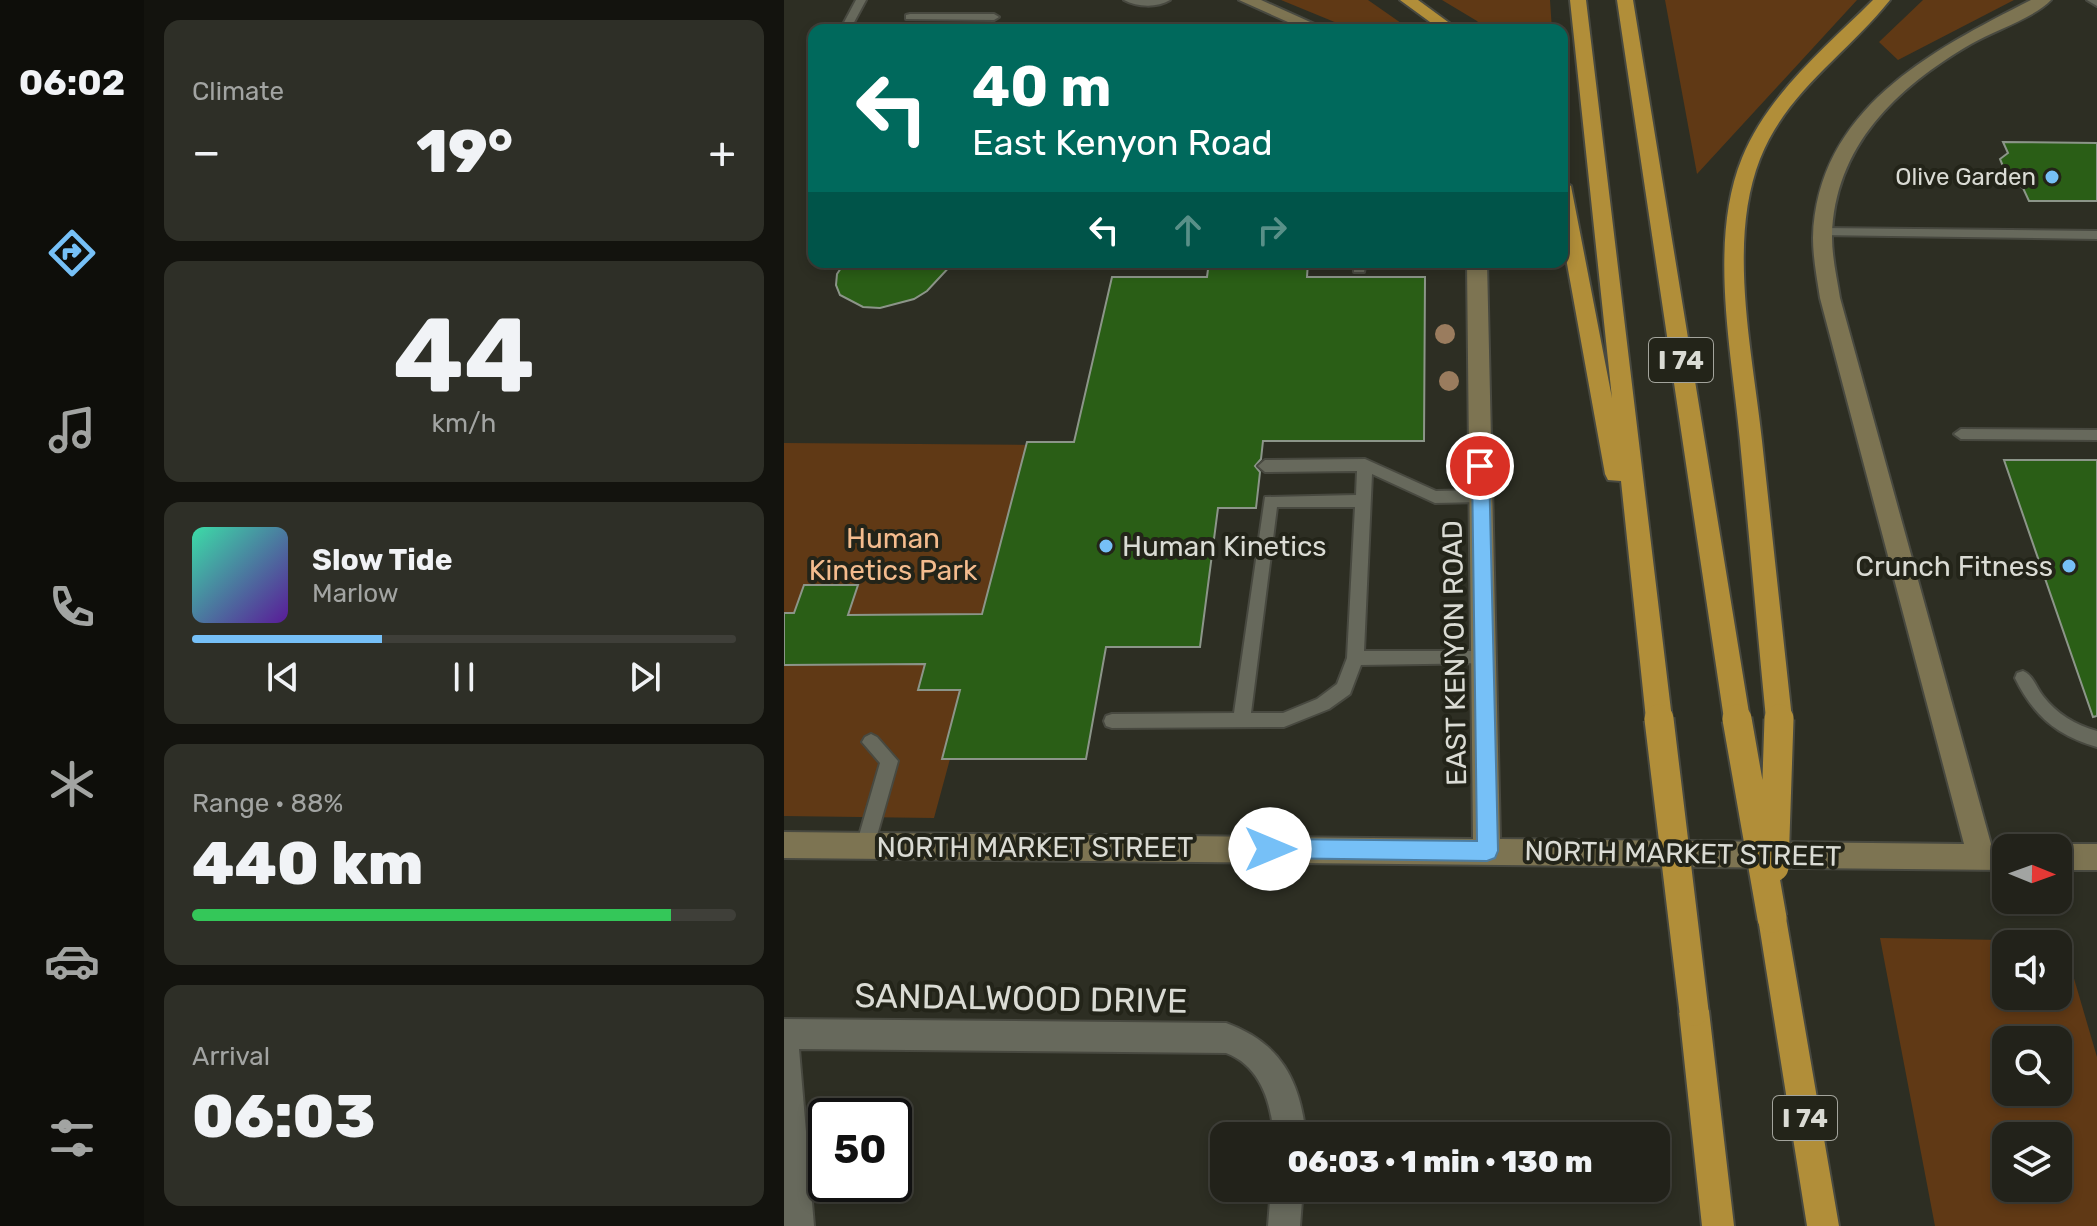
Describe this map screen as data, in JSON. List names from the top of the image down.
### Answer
{
  "streets": {
    "highway": ["I 74"],
    "street": ["EAST KENYON ROAD", "NORTH MARKET STREET", "SANDALWOOD DRIVE"]
  },
  "crossings": [
    ["EAST KENYON ROAD", "NORTH MARKET STREET"]
  ],
  "parks": ["Human Kinetics Park"],
  "places": ["Olive Garden", "Human Kinetics", "Crunch Fitness"],
  "north": "right",
  "page": {
    "tabs": "06:02",
    "tile": [
      "Climate",
      ["44", "km/h"],
      ["Range · 88%", "440 km"],
      ["Arrival", "06:03"]
    ],
    "turn": ["40 m", "East Kenyon Road"],
    "heat": ["−", "19°", "+"],
    "song": ["Slow Tide", "Marlow"],
    "limit": "50",
    "trip": "06:03 · 1 min · 130 m"
  }
}
